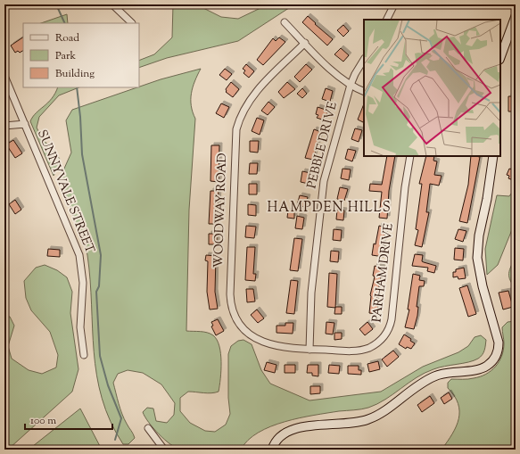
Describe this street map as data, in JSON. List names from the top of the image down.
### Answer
{
  "streets": {
    "street": [
      "PEBBLE DRIVE",
      "SUNNYVALE STREET",
      "WOODWAY ROAD",
      "PARHAM DRIVE"
    ]
  },
  "crossings": [
    ["PEBBLE DRIVE", "WOODWAY ROAD"],
    ["PEBBLE DRIVE", "PARHAM DRIVE"],
    ["WOODWAY ROAD", "PARHAM DRIVE"]
  ],
  "districts": ["HAMPDEN HILLS"],
  "legend": ["Road", "Park", "Building"],
  "scale_bar": "100 m"
}
